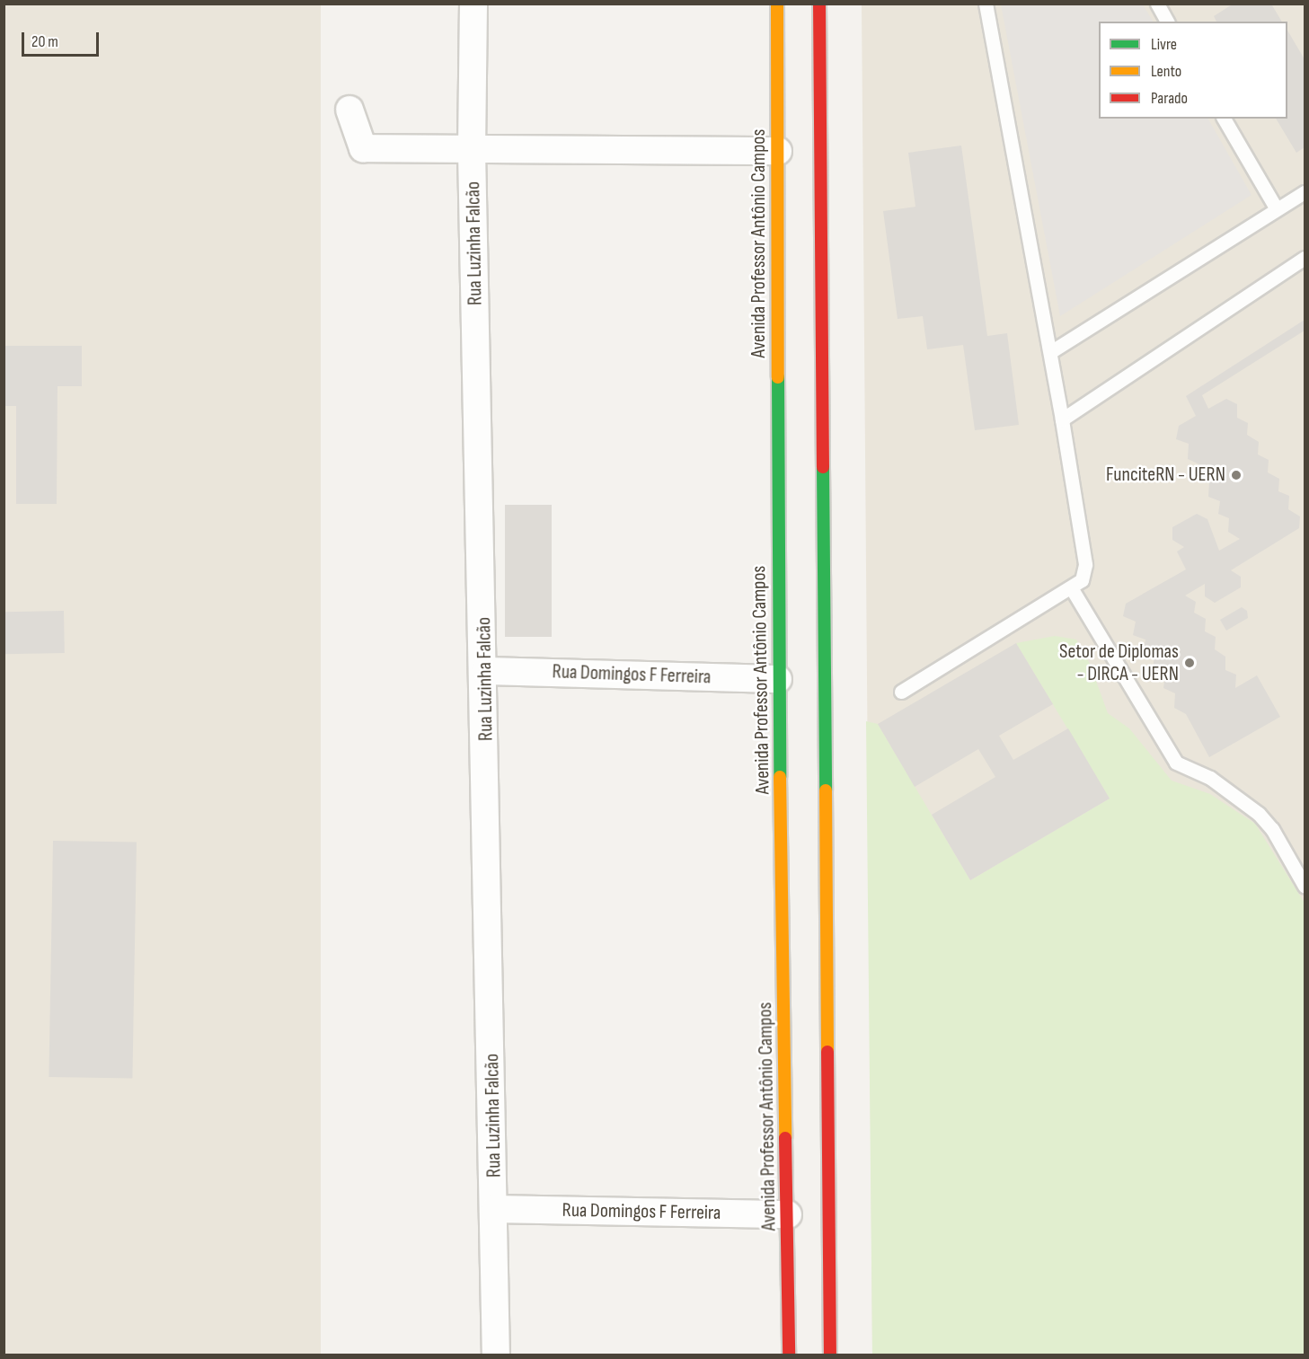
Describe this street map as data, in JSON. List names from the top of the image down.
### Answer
{
  "streets": {
    "street": ["Rua Luzinha Falcão", "Avenida Professor Antônio Campos", "Rua Domingos F Ferreira"]
  },
  "crossings": [
    ["Rua Luzinha Falcão", "Rua Domingos F Ferreira"],
    ["Avenida Professor Antônio Campos", "Rua Domingos F Ferreira"]
  ],
  "places": ["FunciteRN - UERN", "Setor de Diplomas - DIRCA - UERN"],
  "legend": ["Livre", "Lento", "Parado"],
  "scale_bar": "20 m"
}
